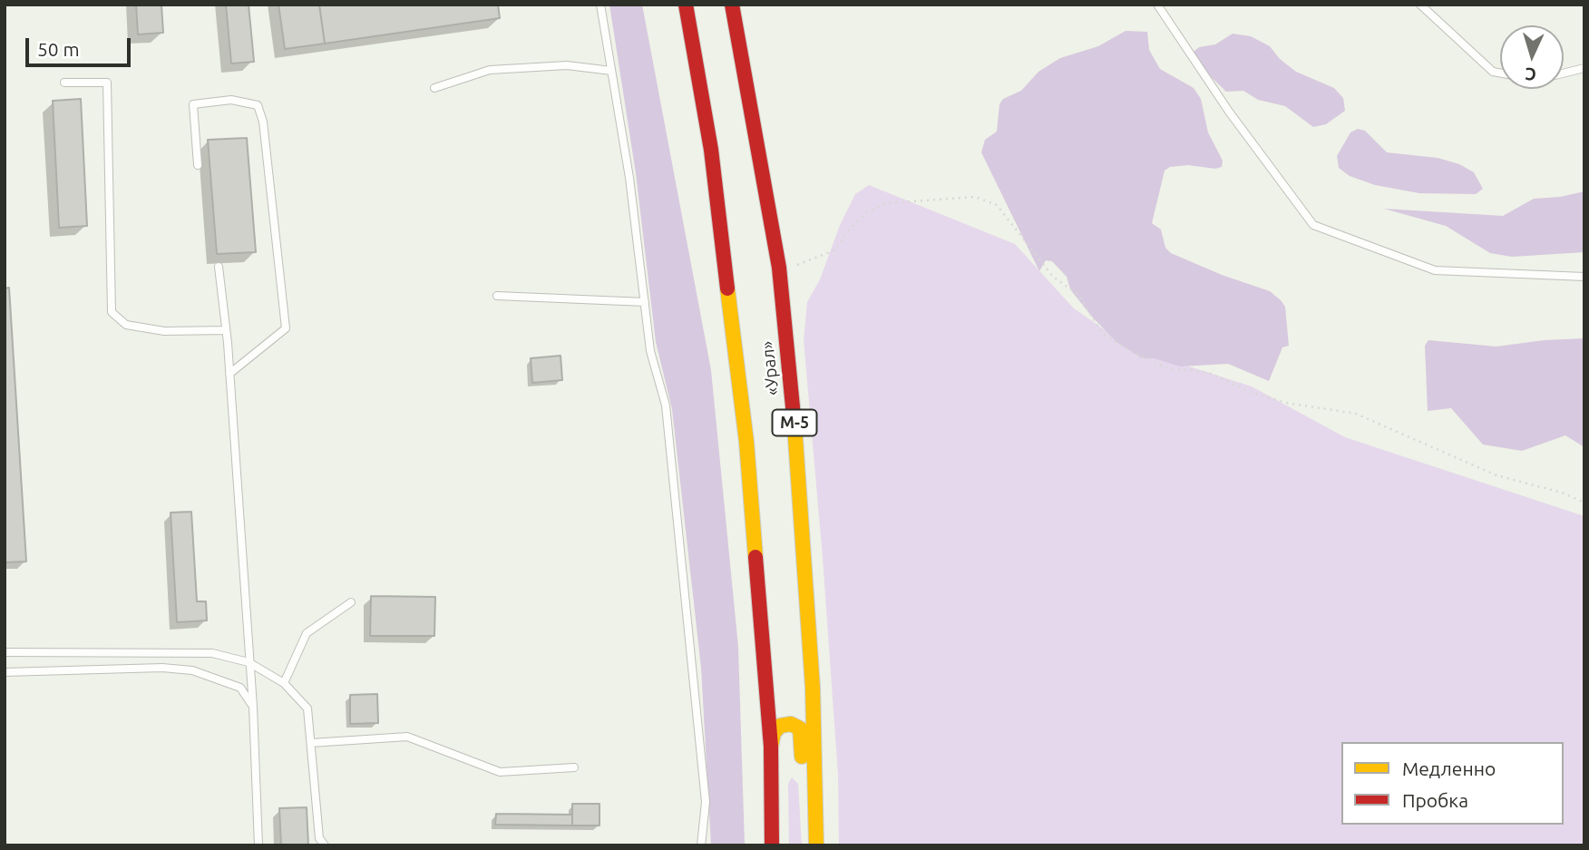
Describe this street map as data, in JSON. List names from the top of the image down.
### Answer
{
  "streets": {
    "main road": ["«Урал»", "М-5"]
  },
  "legend": ["Медленно", "Пробка"],
  "scale_bar": "50 m",
  "north": "bottom"
}
